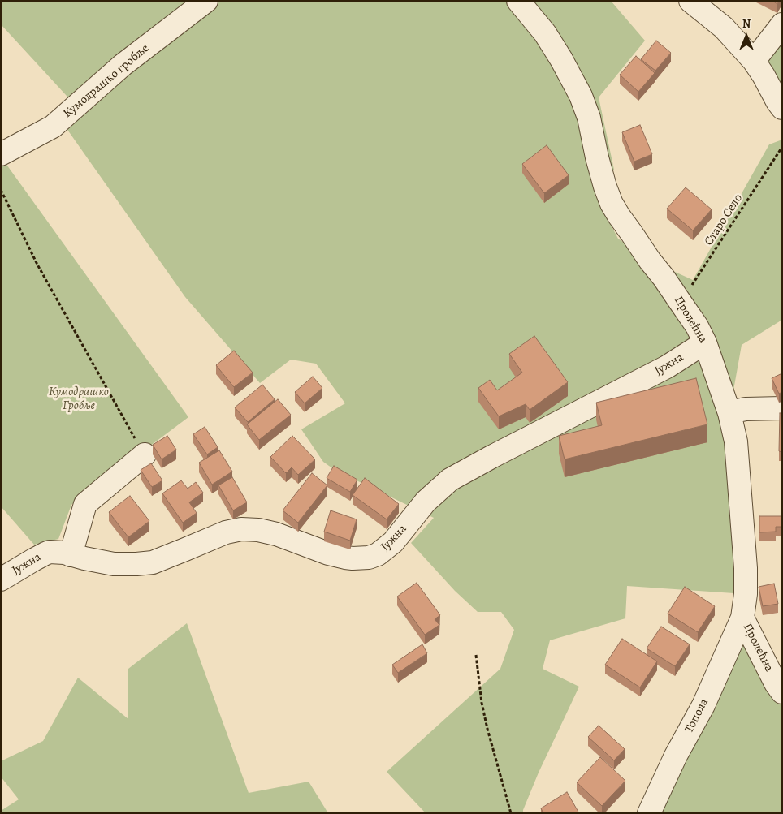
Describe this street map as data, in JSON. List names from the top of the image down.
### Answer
{
  "streets": {
    "street": [
      "Кумодрашко гробље",
      "Пролећна",
      "Јужна",
      "Топола"
    ],
    "path": ["Старо Село"]
  },
  "crossings": [
    ["Старо Село", "Пролећна"],
    ["Пролећна", "Јужна"],
    ["Пролећна", "Топола"]
  ],
  "parks": ["Кумодрашко Гробље"],
  "north": "top"
}
